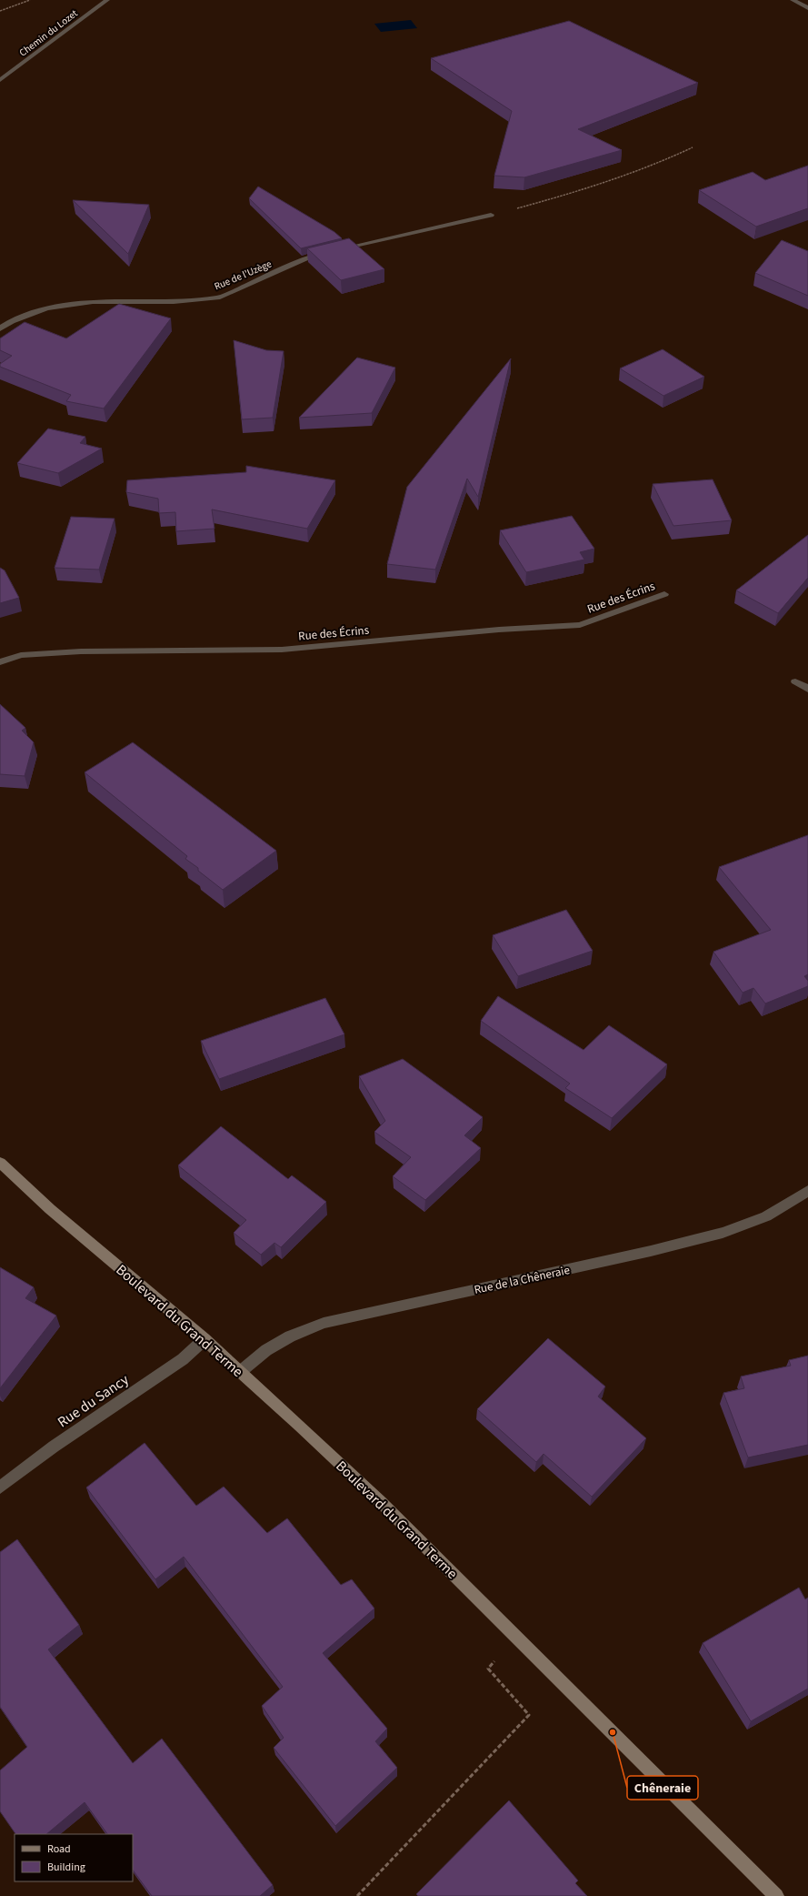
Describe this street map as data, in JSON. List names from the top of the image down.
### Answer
{
  "streets": {
    "street": [
      "Chemin du Lozet",
      "Rue de l'Uzège",
      "Rue des Écrins",
      "Rue de la Chêneraie",
      "Boulevard du Grand Terme",
      "Rue du Sancy"
    ]
  },
  "crossings": [
    ["Rue de la Chêneraie", "Boulevard du Grand Terme"],
    ["Boulevard du Grand Terme", "Rue du Sancy"]
  ],
  "places": ["Chêneraie"],
  "legend": ["Road", "Building"]
}
